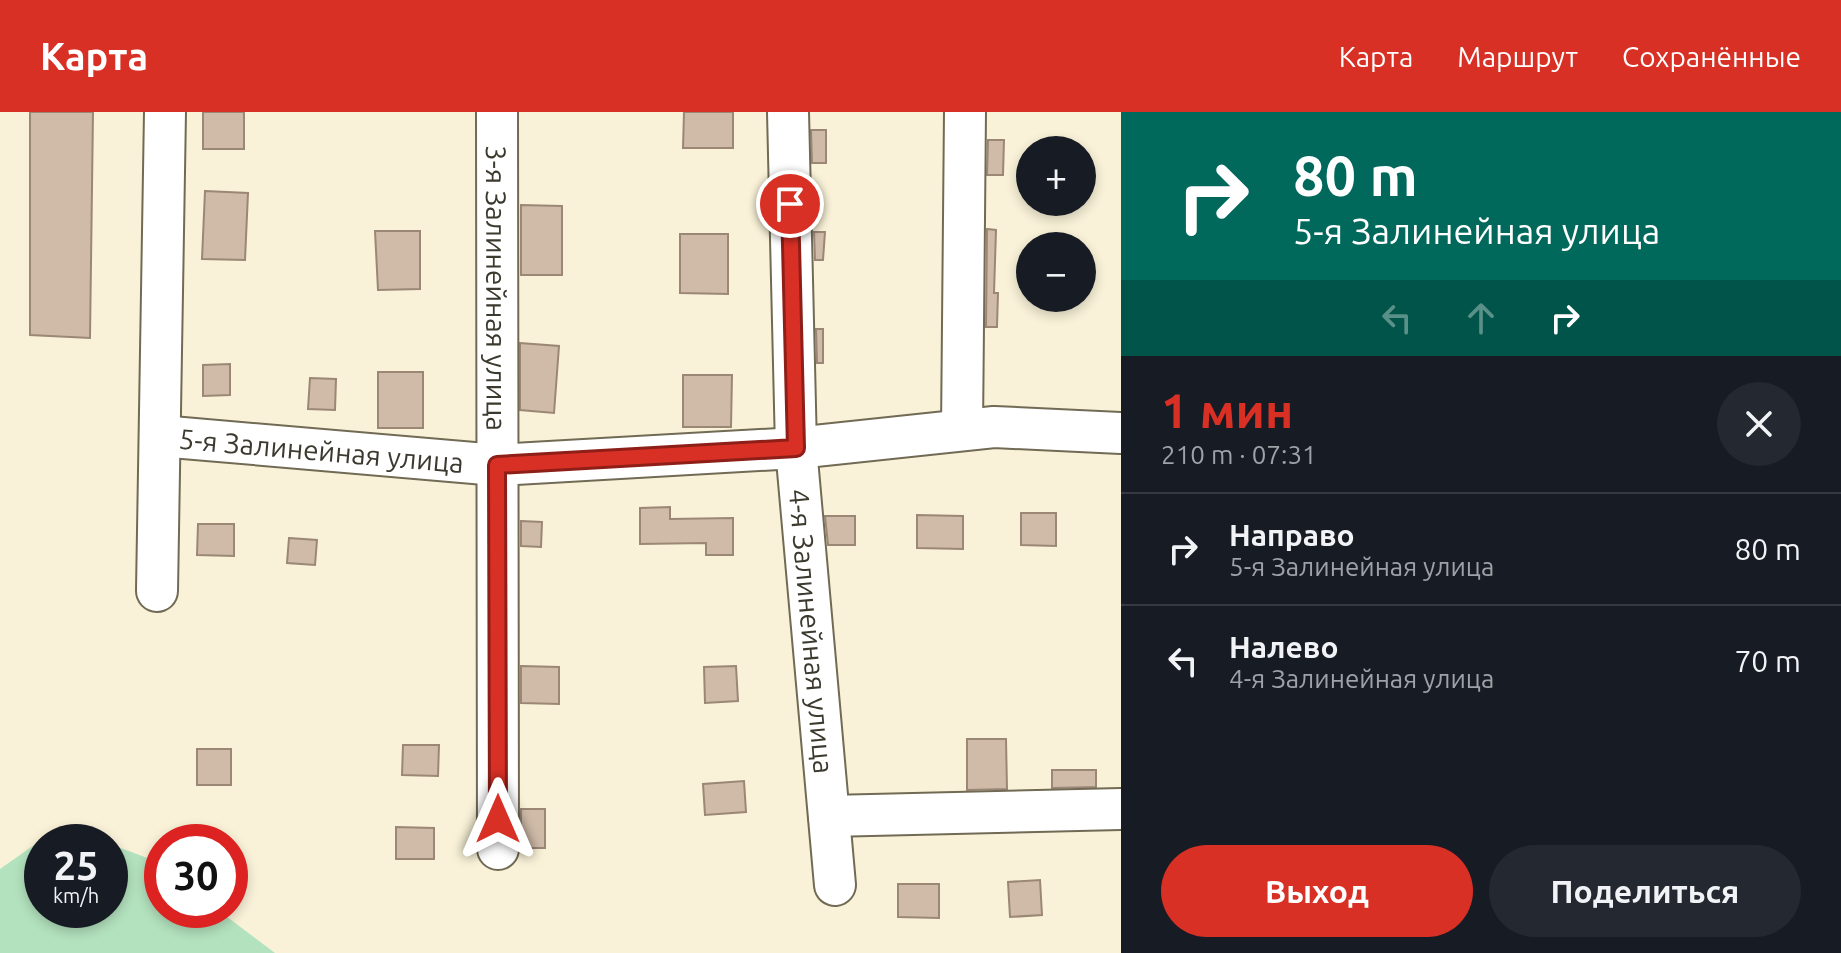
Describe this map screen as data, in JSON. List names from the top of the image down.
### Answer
{
  "streets": {
    "street": ["3-я Залинейная улица", "5-я Залинейная улица", "4-я Залинейная улица"]
  },
  "crossings": [
    ["3-я Залинейная улица", "5-я Залинейная улица"],
    ["5-я Залинейная улица", "4-я Залинейная улица"]
  ],
  "page": {
    "header": "Карта",
    "nav": ["Карта", "Маршрут", "Сохранённые"],
    "turn": ["80 m", "5-я Залинейная улица"],
    "map_buttons": ["+", "−"],
    "heading": ["1 мин", "210 m · 07:31"],
    "list": [
      {
        "name": "Направо",
        "note": "5-я Залинейная улица",
        "value": "80 m"
      },
      {
        "name": "Налево",
        "note": "4-я Залинейная улица",
        "value": "70 m"
      }
    ],
    "speed": "25 km/h",
    "limit": "30",
    "buttons": ["Выход", "Поделиться"]
  }
}
